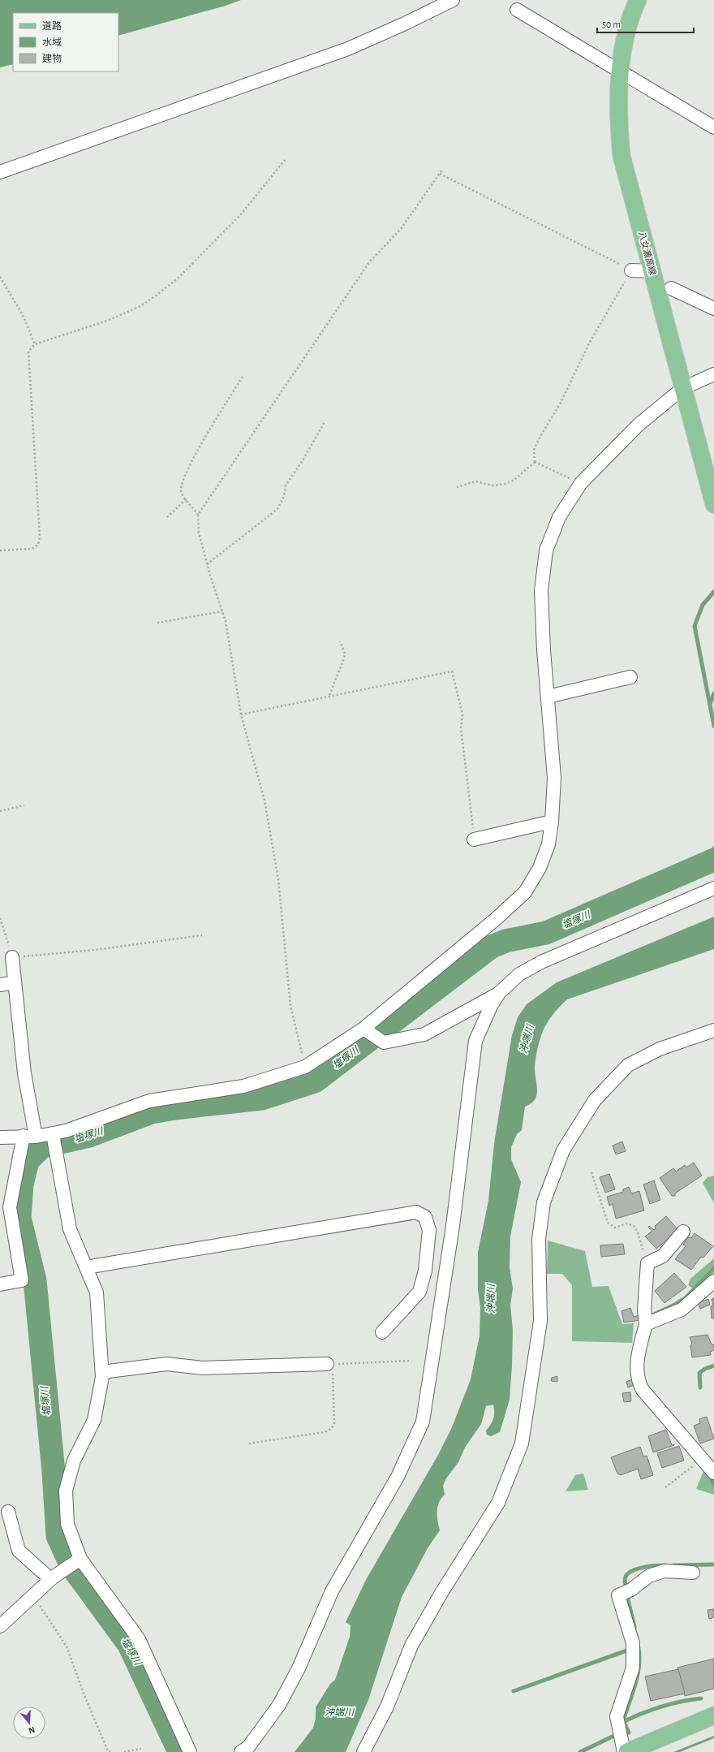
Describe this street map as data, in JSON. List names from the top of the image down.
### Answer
{
  "streets": {
    "main road": ["八女瀬高線"]
  },
  "water": ["塩塚川", "沖端川"],
  "legend": ["道路", "水域", "建物"],
  "scale_bar": "50 m",
  "north": "bottom"
}
